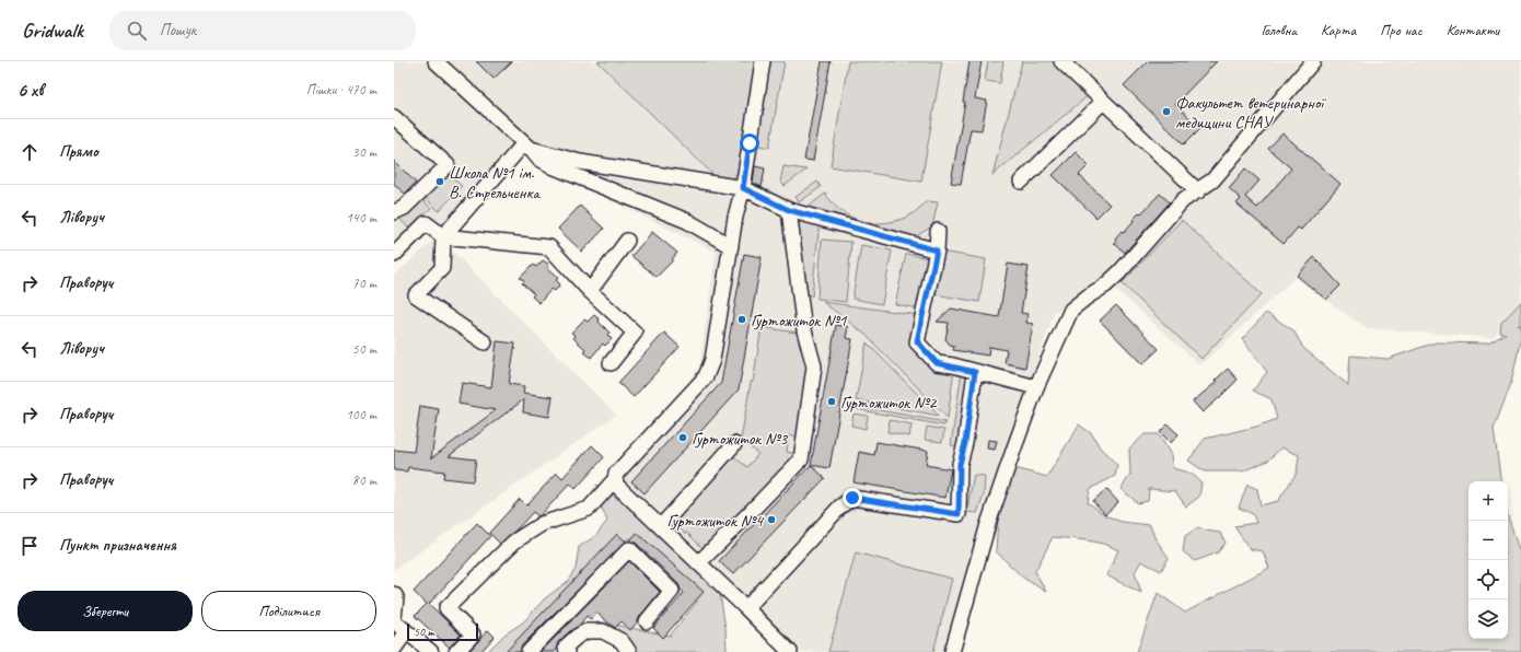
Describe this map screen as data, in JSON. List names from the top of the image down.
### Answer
{
  "places": [
    "Факультет ветеринарної медицини СНАУ",
    "Школа №1 ім. В. Стрельченка",
    "Гуртожиток №1",
    "Гуртожиток №2",
    "Гуртожиток №3",
    "Гуртожиток №4"
  ],
  "scale_bar": "50 m",
  "page": {
    "header": "Gridwalk",
    "search": "Пошук",
    "nav": [
      "Головна",
      "Карта",
      "Про нас",
      "Контакти"
    ],
    "heading": ["6 хв", "Пішки · 470 m"],
    "list": [
      ["Прямо", "30 m"],
      ["Ліворуч", "140 m"],
      ["Праворуч", "70 m"],
      ["Ліворуч", "50 m"],
      ["Праворуч", "100 m"],
      ["Праворуч", "80 m"],
      "Пункт призначення"
    ],
    "map_buttons": ["+", "−"],
    "buttons": ["Зберегти", "Поділитися"],
    "scale": "50 m"
  }
}
